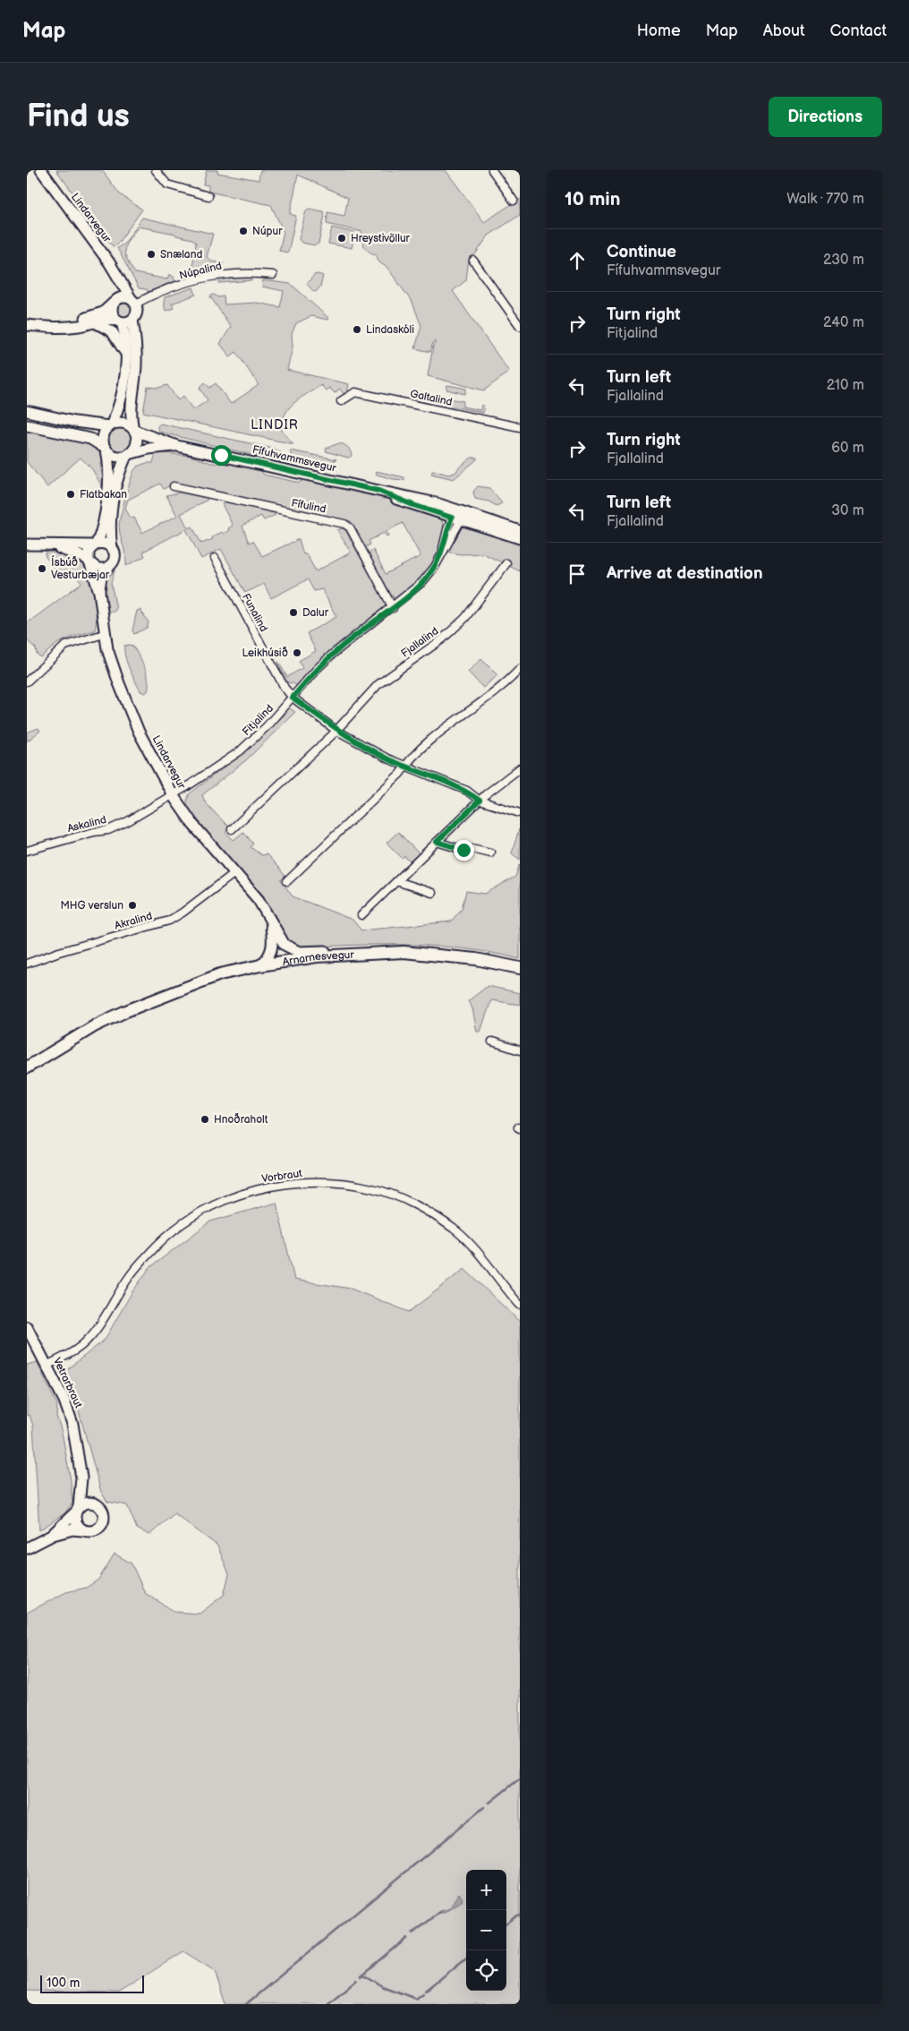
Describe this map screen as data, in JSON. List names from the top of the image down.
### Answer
{
  "streets": {
    "main road": ["Arnarnesvegur"],
    "street": [
      "Lindarvegur",
      "Núpalind",
      "Galtalind",
      "Fífuhvammsvegur",
      "Fífulind",
      "Funalind",
      "Fjallalind",
      "Fitjalind",
      "Askalind",
      "Akralind",
      "Vorbraut",
      "Vetrarbraut"
    ]
  },
  "crossings": [
    ["Lindarvegur", "Núpalind"],
    ["Lindarvegur", "Fitjalind"],
    ["Lindarvegur", "Askalind"],
    ["Lindarvegur", "Akralind"],
    ["Lindarvegur", "Arnarnesvegur"],
    ["Fífuhvammsvegur", "Fitjalind"],
    ["Fífulind", "Fitjalind"],
    ["Funalind", "Fitjalind"],
    ["Fitjalind", "Askalind"],
    ["Vorbraut", "Vetrarbraut"]
  ],
  "districts": ["LINDIR"],
  "places": [
    "Núpur",
    "Hreystivöllur",
    "Snæland",
    "Lindaskóli",
    "Flatbakan",
    "Ísbúð Vesturbæjar",
    "Dalur",
    "Leikhúsið",
    "MHG verslun",
    "Hnoðraholt"
  ],
  "scale_bar": "100 m",
  "page": {
    "header": "Map",
    "nav": [
      "Home",
      "Map",
      "About",
      "Contact"
    ],
    "buttons": "Directions",
    "title": "Find us",
    "heading": ["10 min", "Walk · 770 m"],
    "list": [
      ["Continue", "Fífuhvammsvegur", "230 m"],
      ["Turn right", "Fitjalind", "240 m"],
      ["Turn left", "Fjallalind", "210 m"],
      ["Turn right", "Fjallalind", "60 m"],
      ["Turn left", "Fjallalind", "30 m"],
      "Arrive at destination"
    ],
    "map_buttons": ["+", "−"],
    "scale": "100 m"
  }
}
